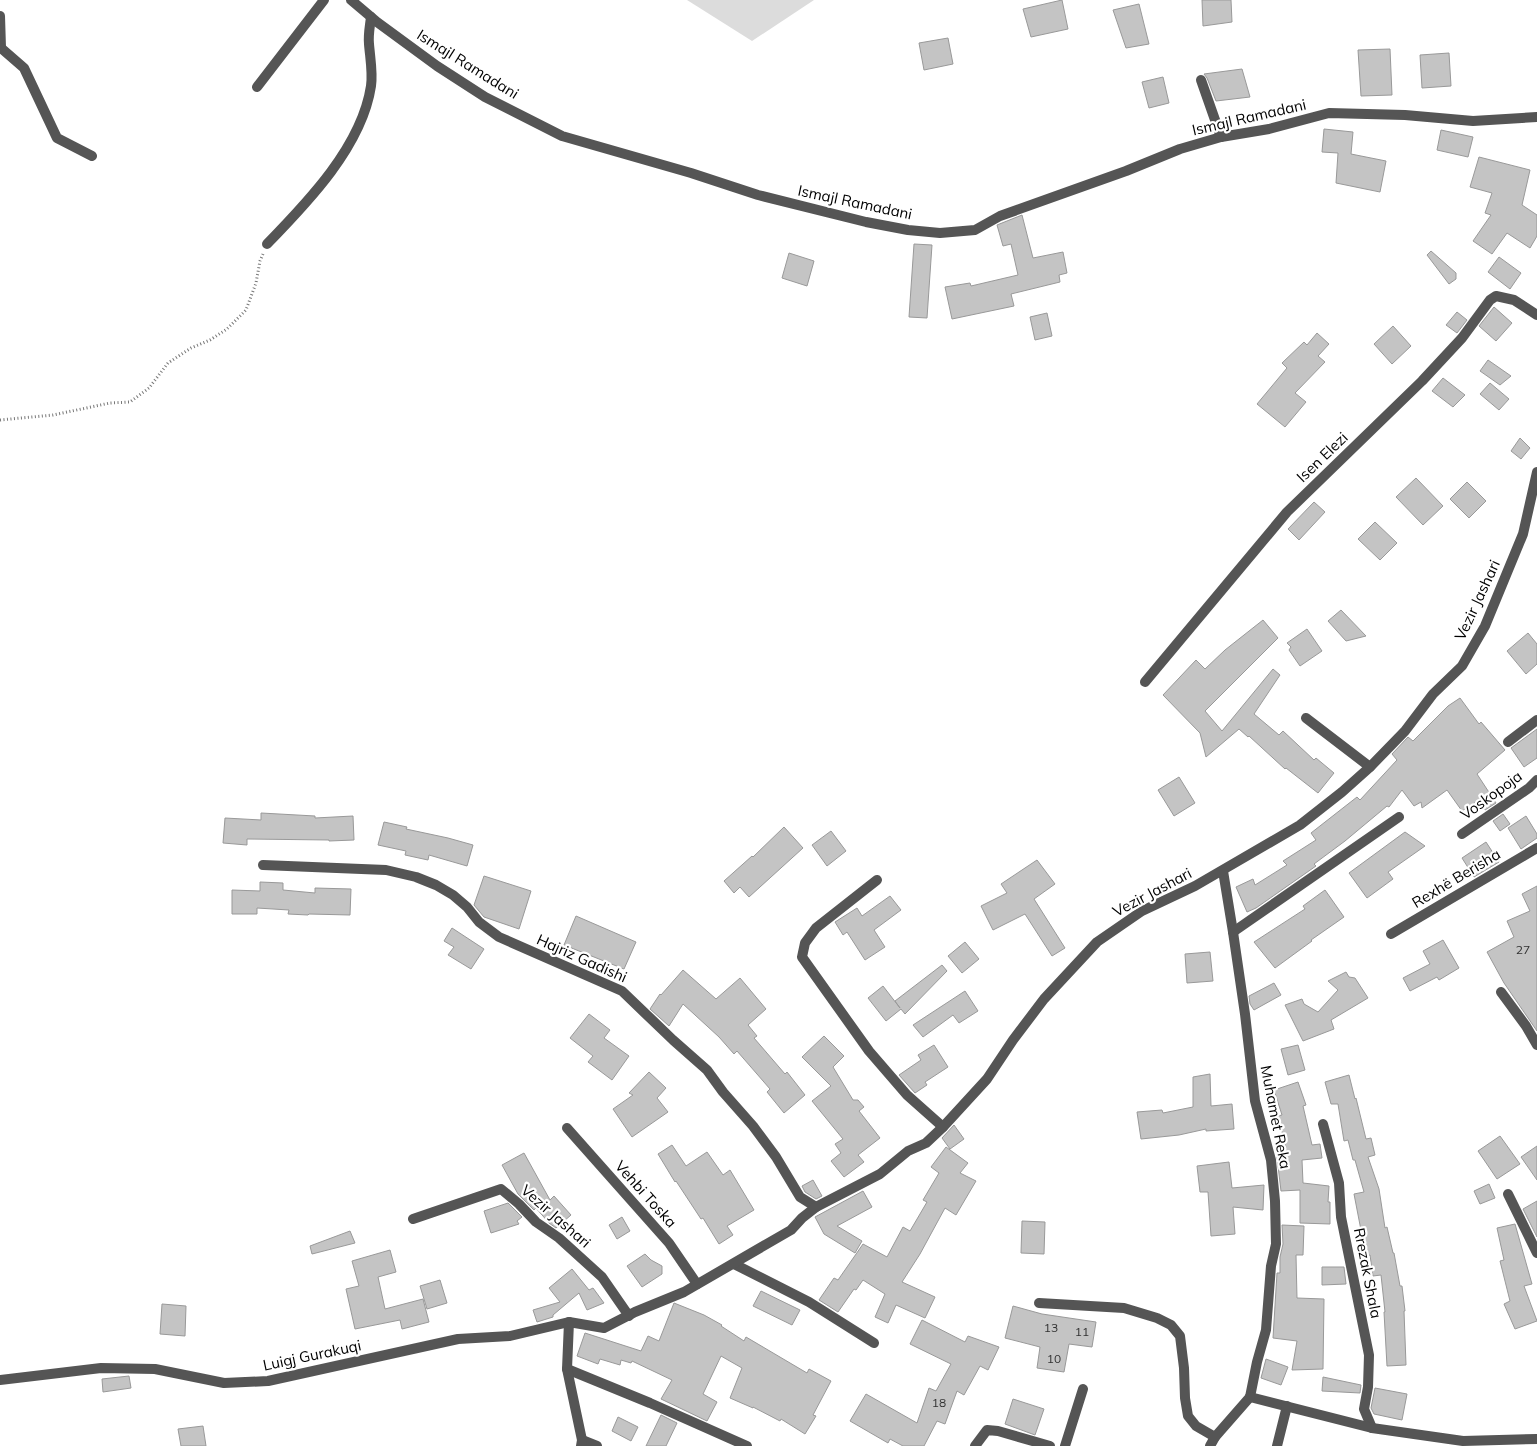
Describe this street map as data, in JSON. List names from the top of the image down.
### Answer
{
  "streets": {
    "street": [
      "Ismajl Ramadani",
      "Isen Elezi",
      "Vezir Jashari",
      "Voskopoja",
      "Rexhë Berisha",
      "Hajriz Gadishi",
      "Muhamet Reka",
      "Vehbi Toska",
      "Rrezak Shala",
      "Luigj Gurakuqi"
    ]
  },
  "crossings": [
    ["Vezir Jashari", "Hajriz Gadishi"],
    ["Vezir Jashari", "Muhamet Reka"],
    ["Vezir Jashari", "Vehbi Toska"],
    ["Vezir Jashari", "Luigj Gurakuqi"]
  ],
  "house_numbers": [
    "27",
    "13",
    "11",
    "10",
    "18"
  ]
}
